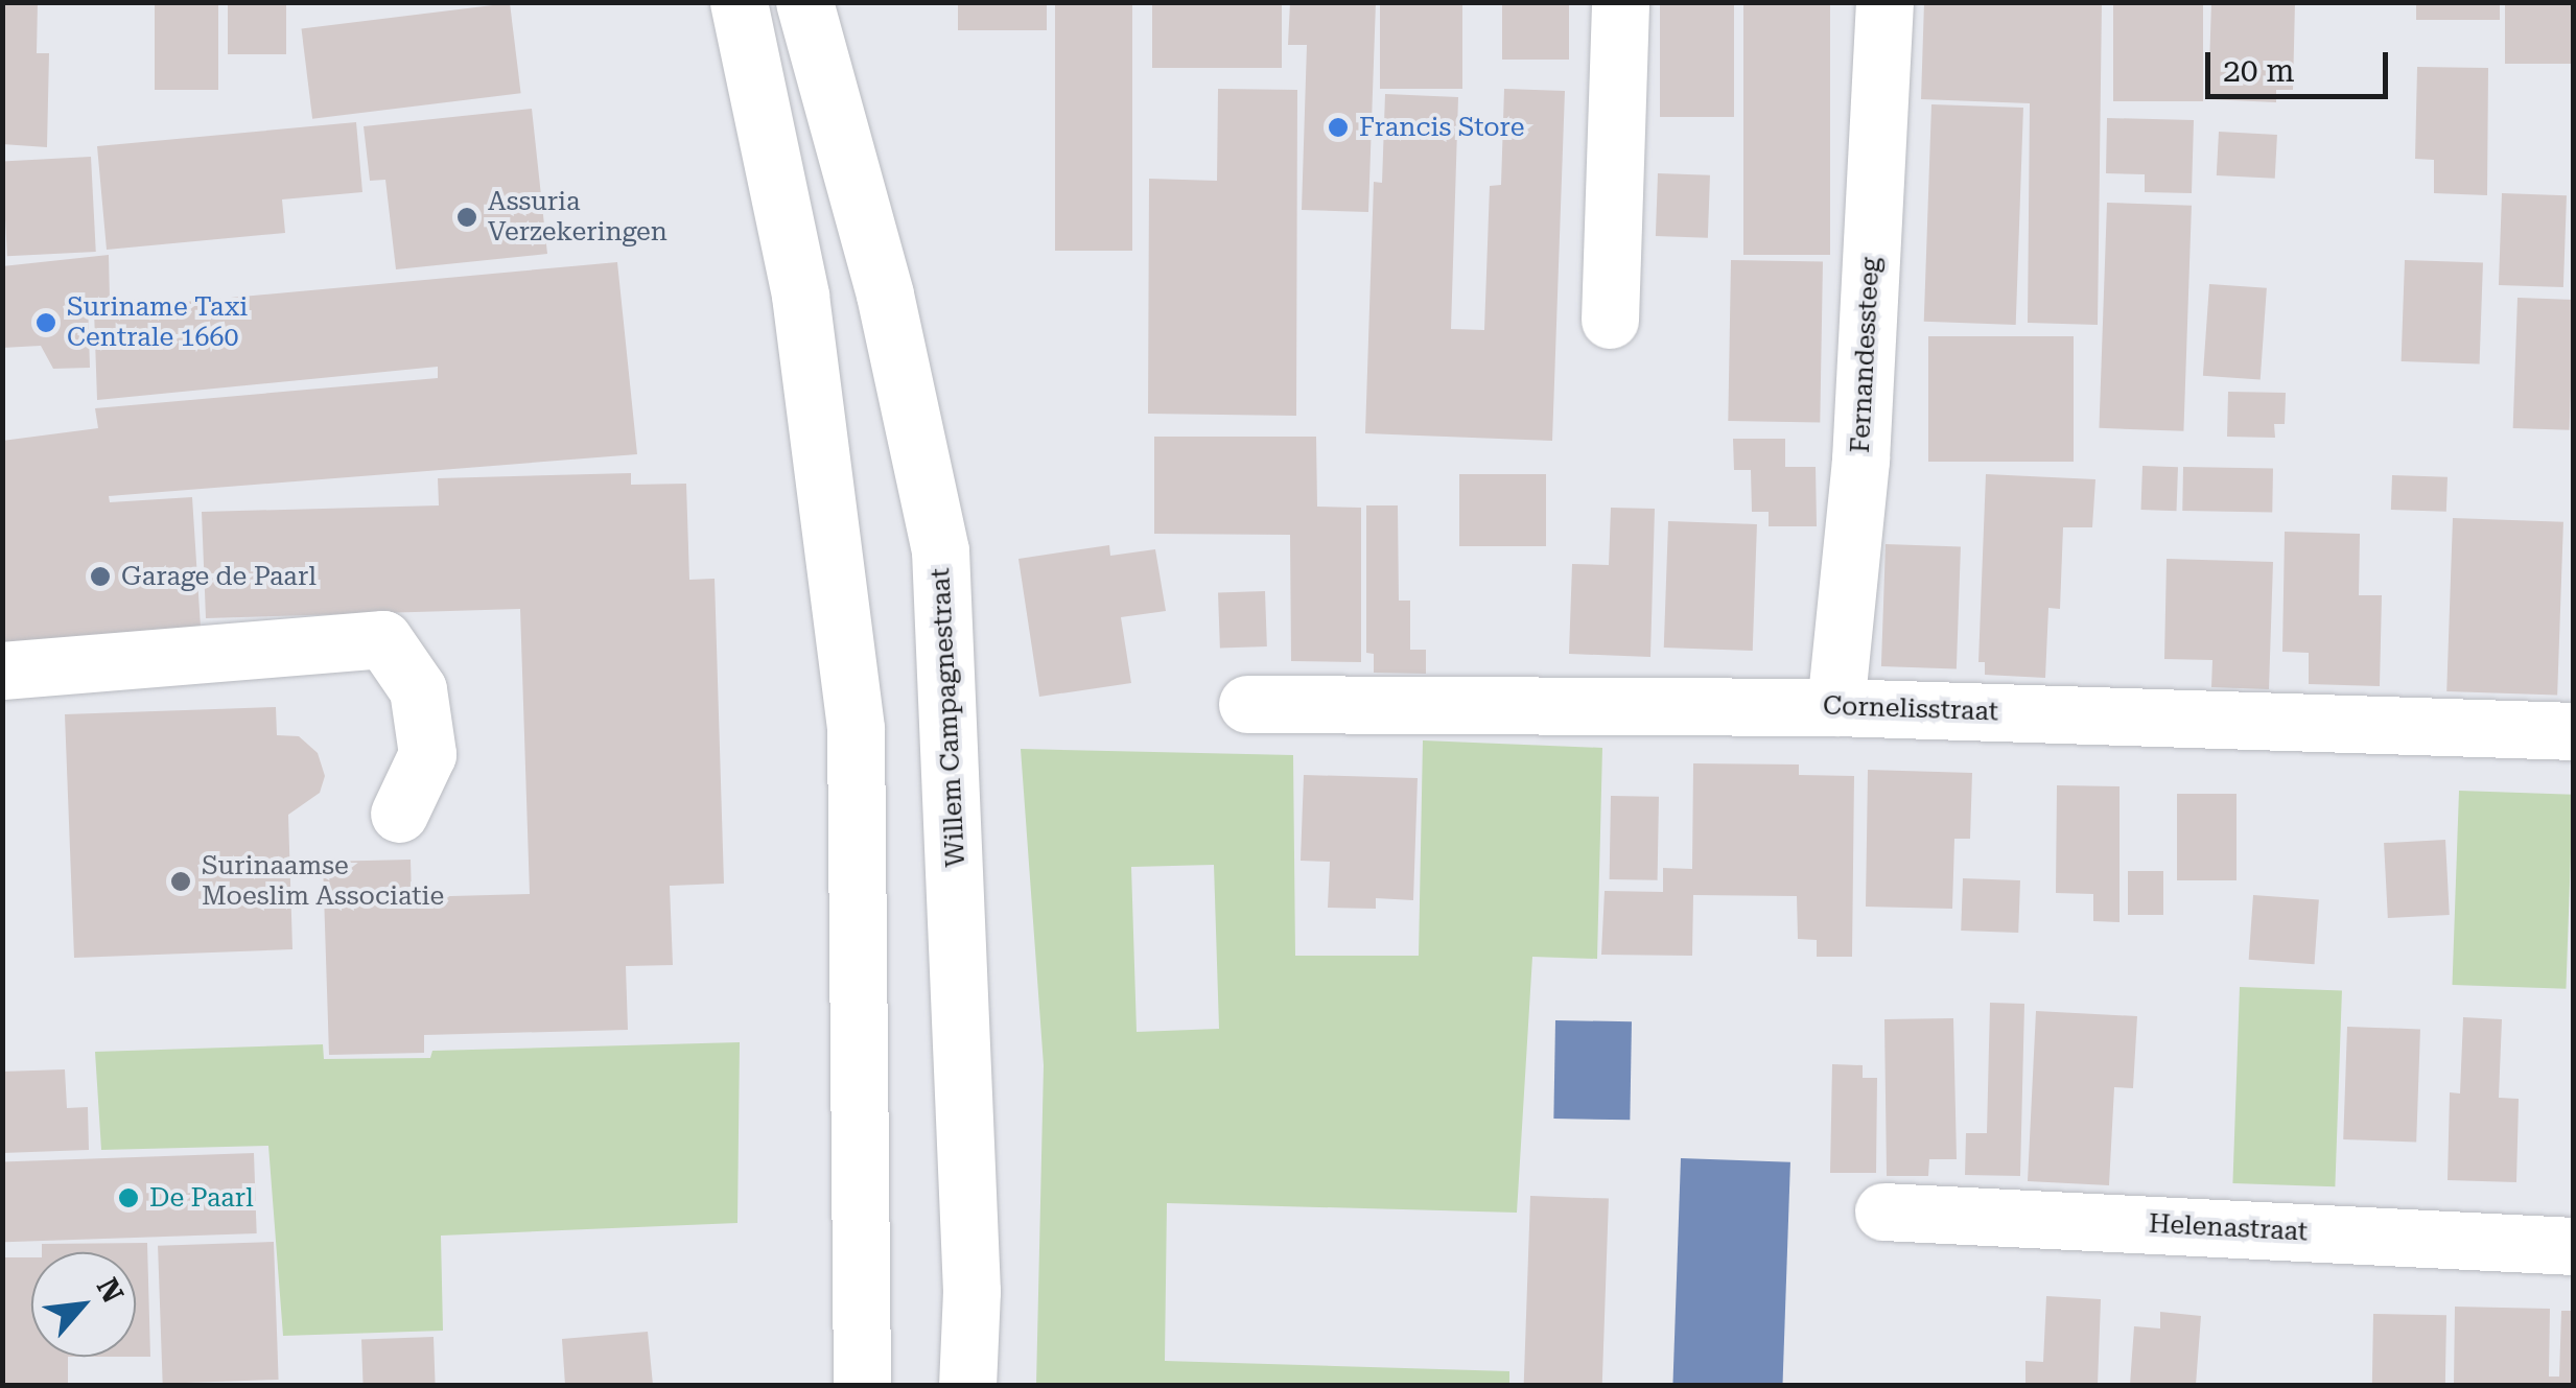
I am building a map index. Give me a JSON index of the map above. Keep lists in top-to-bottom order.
{
  "streets": {
    "main road": [
      "Fernandessteeg",
      "Cornelisstraat",
      "Willem Campagnestraat",
      "Helenastraat"
    ]
  },
  "crossings": [
    ["Fernandessteeg", "Cornelisstraat"]
  ],
  "places": [
    "Francis Store",
    "Assuria Verzekeringen",
    "Suriname Taxi Centrale 1660",
    "Garage de Paarl",
    "Surinaamse Moeslim Associatie",
    "De Paarl"
  ],
  "scale_bar": "20 m",
  "north": "top right"
}
